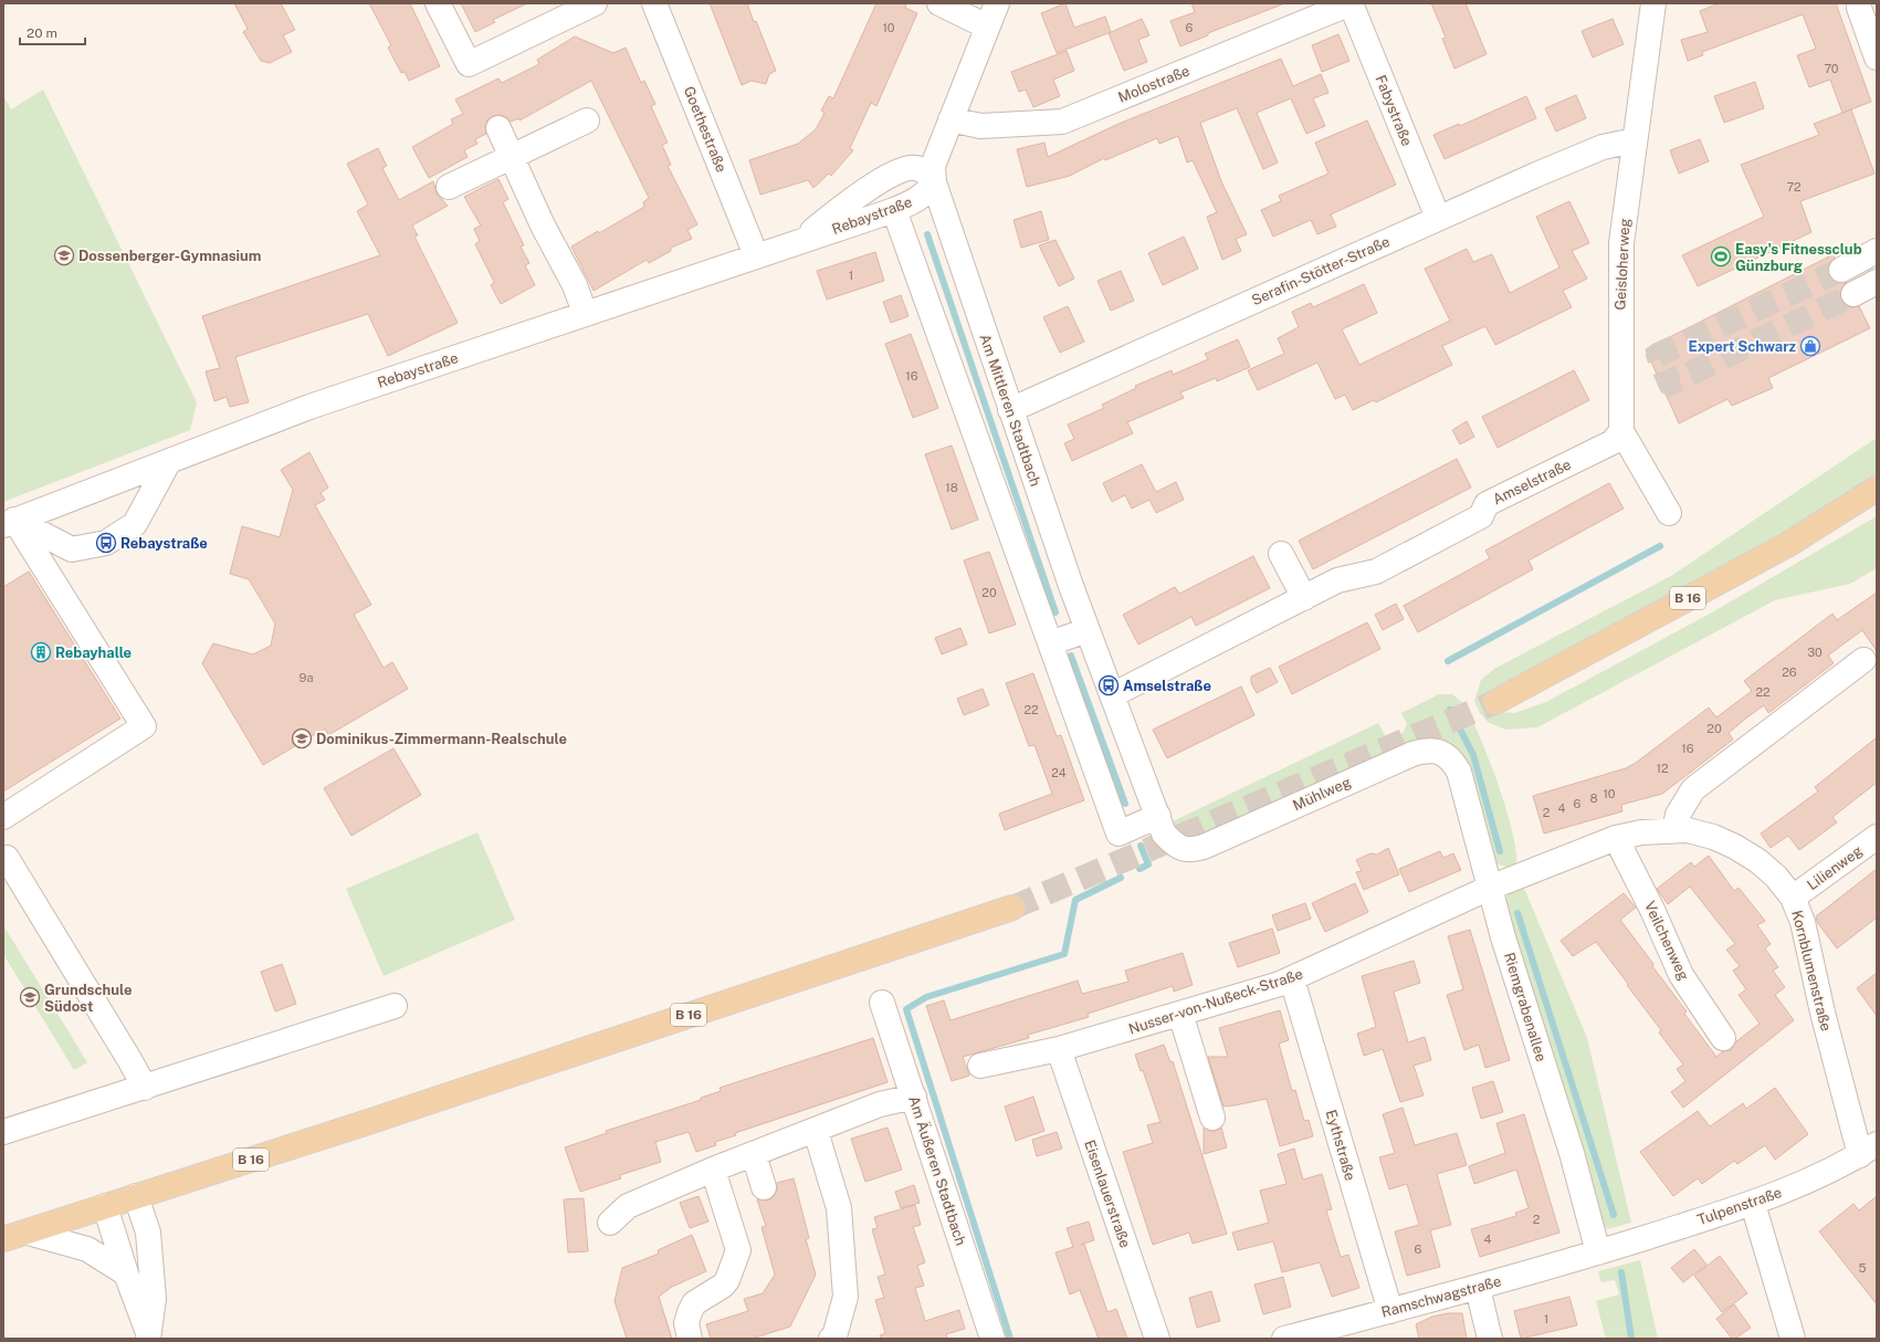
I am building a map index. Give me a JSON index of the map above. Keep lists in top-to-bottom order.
{
  "streets": {
    "main road": ["B 16"],
    "street": [
      "Molostraße",
      "Fabystraße",
      "Goethestraße",
      "Rebaystraße",
      "Geisloherweg",
      "Serafin-Stötter-Straße",
      "Am Mittleren Stadtbach",
      "Amselstraße",
      "Mühlweg",
      "Lilienweg",
      "Veilchenweg",
      "Kornblumenstraße",
      "Nusser-von-Nußeck-Straße",
      "Riemgrabenallee",
      "Eythstraße",
      "Am Äußeren Stadtbach",
      "Eisenlauerstraße",
      "Tulpenstraße",
      "Ramschwagstraße"
    ]
  },
  "crossings": [
    ["Molostraße", "Fabystraße"],
    ["Molostraße", "Am Mittleren Stadtbach"],
    ["Fabystraße", "Serafin-Stötter-Straße"],
    ["Goethestraße", "Rebaystraße"],
    ["Rebaystraße", "Am Mittleren Stadtbach"],
    ["Geisloherweg", "Serafin-Stötter-Straße"],
    ["Geisloherweg", "Amselstraße"],
    ["Serafin-Stötter-Straße", "Am Mittleren Stadtbach"],
    ["Am Mittleren Stadtbach", "Amselstraße"],
    ["Am Mittleren Stadtbach", "Mühlweg"],
    ["Mühlweg", "Riemgrabenallee"],
    ["Lilienweg", "Kornblumenstraße"],
    ["Veilchenweg", "Kornblumenstraße"],
    ["Kornblumenstraße", "Nusser-von-Nußeck-Straße"],
    ["Kornblumenstraße", "Riemgrabenallee"],
    ["Kornblumenstraße", "Tulpenstraße"],
    ["Nusser-von-Nußeck-Straße", "Riemgrabenallee"],
    ["Nusser-von-Nußeck-Straße", "Eythstraße"],
    ["Nusser-von-Nußeck-Straße", "Eisenlauerstraße"],
    ["Riemgrabenallee", "Tulpenstraße"],
    ["Riemgrabenallee", "Ramschwagstraße"],
    ["Eythstraße", "Ramschwagstraße"],
    ["Tulpenstraße", "Ramschwagstraße"]
  ],
  "places": {
    "school or university": ["Dossenberger-Gymnasium", "Dominikus-Zimmermann-Realschule", "Grundschule Südost"],
    "sports": ["Easy's Fitnessclub Günzburg"],
    "shop": ["Expert Schwarz"],
    "bus stop": ["Rebaystraße", "Amselstraße"],
    "building": ["Rebayhalle"]
  },
  "house_numbers": [
    "10",
    "6",
    "70",
    "72",
    "1",
    "16",
    "18",
    "20",
    "30",
    "26",
    "9a",
    "22",
    "22",
    "20",
    "16",
    "12",
    "24",
    "10",
    "8",
    "6",
    "4",
    "2",
    "2",
    "4",
    "6",
    "5",
    "1"
  ],
  "scale_bar": "20 m"
}
